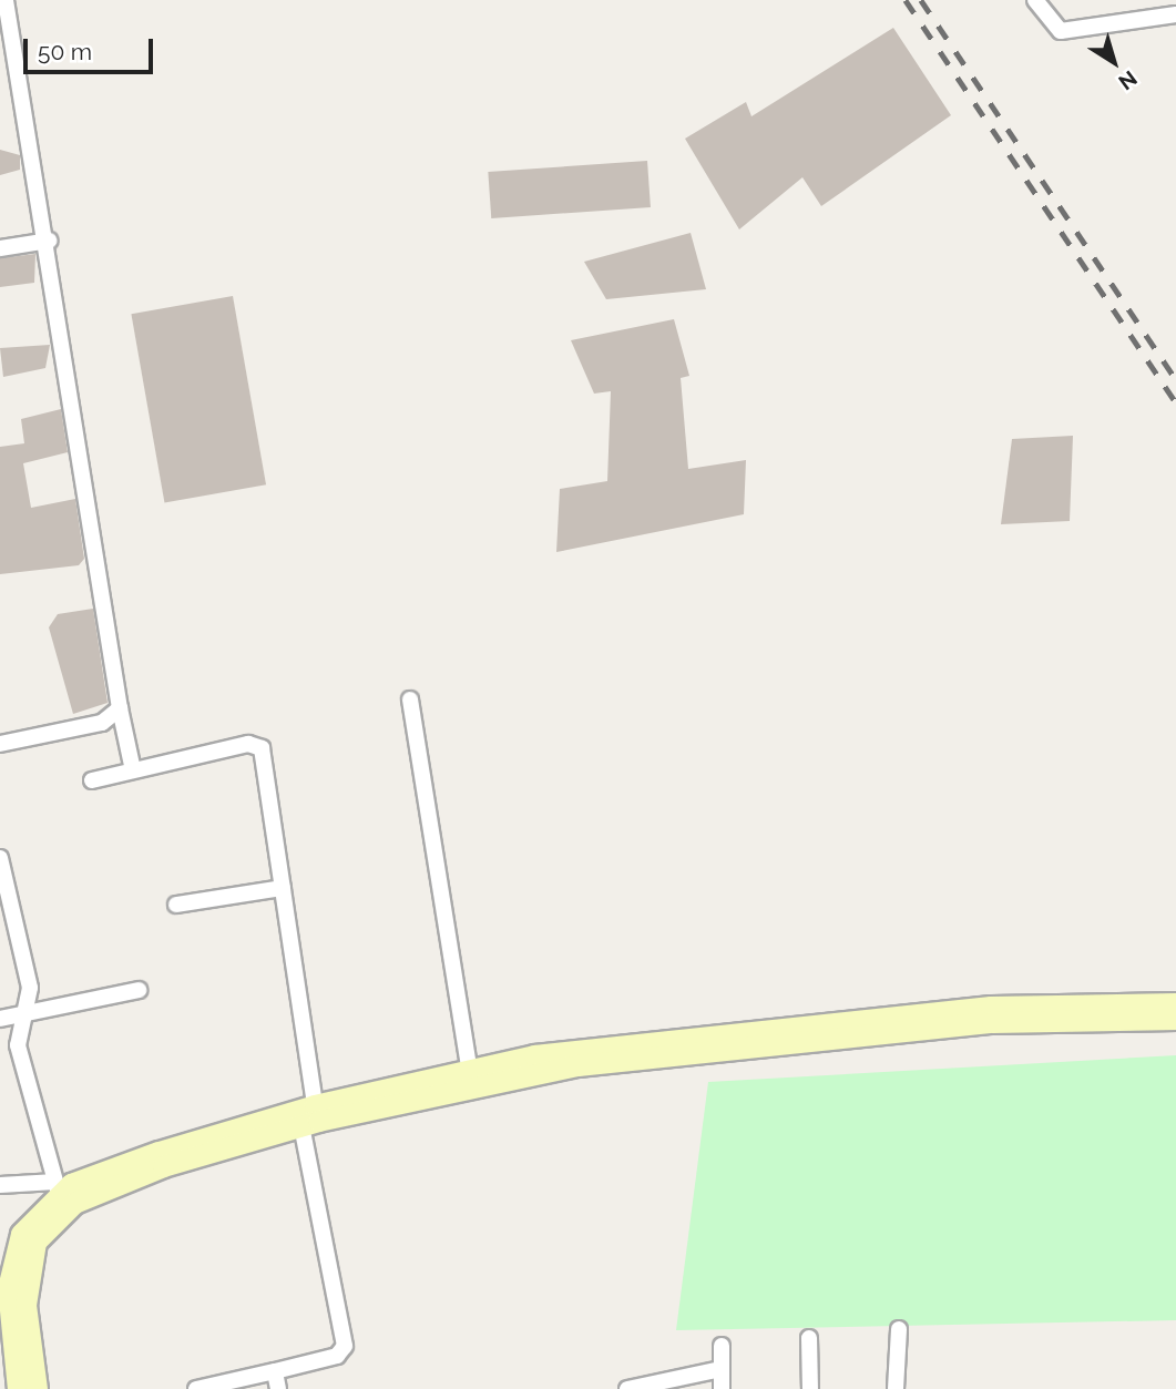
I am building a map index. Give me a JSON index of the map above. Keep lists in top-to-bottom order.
{
  "scale_bar": "50 m",
  "north": "bottom right"
}
